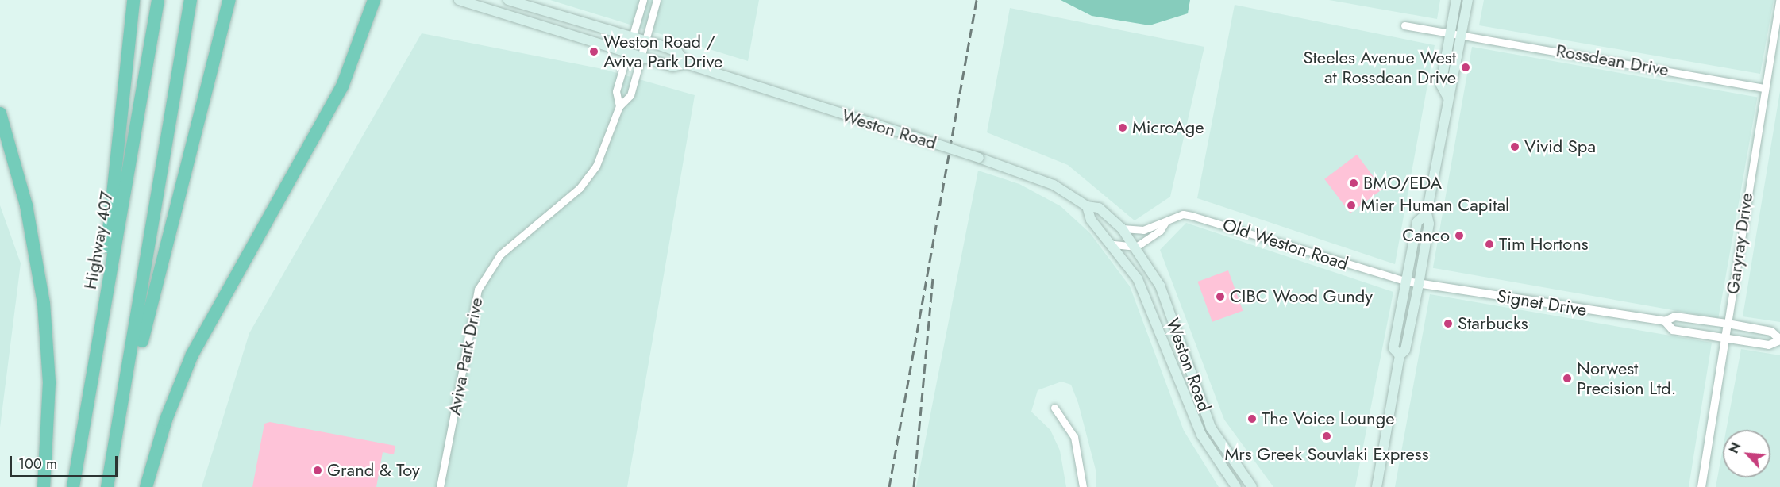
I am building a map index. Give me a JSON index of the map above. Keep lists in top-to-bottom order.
{
  "streets": {
    "highway": ["Highway 407"],
    "main road": ["Weston Road"],
    "street": [
      "Rossdean Drive",
      "Garyray Drive",
      "Old Weston Road",
      "Signet Drive",
      "Aviva Park Drive"
    ]
  },
  "crossings": [
    ["Rossdean Drive", "Garyray Drive"],
    ["Weston Road", "Old Weston Road"],
    ["Weston Road", "Aviva Park Drive"],
    ["Garyray Drive", "Signet Drive"],
    ["Old Weston Road", "Signet Drive"]
  ],
  "places": [
    "Weston Road / Aviva Park Drive",
    "Steeles Avenue West at Rossdean Drive",
    "MicroAge",
    "Vivid Spa",
    "BMO/EDA",
    "Mier Human Capital",
    "Canco",
    "Tim Hortons",
    "CIBC Wood Gundy",
    "Starbucks",
    "Norwest Precision Ltd.",
    "The Voice Lounge",
    "Mrs Greek Souvlaki Express",
    "Grand & Toy"
  ],
  "scale_bar": "100 m",
  "north": "top left"
}
